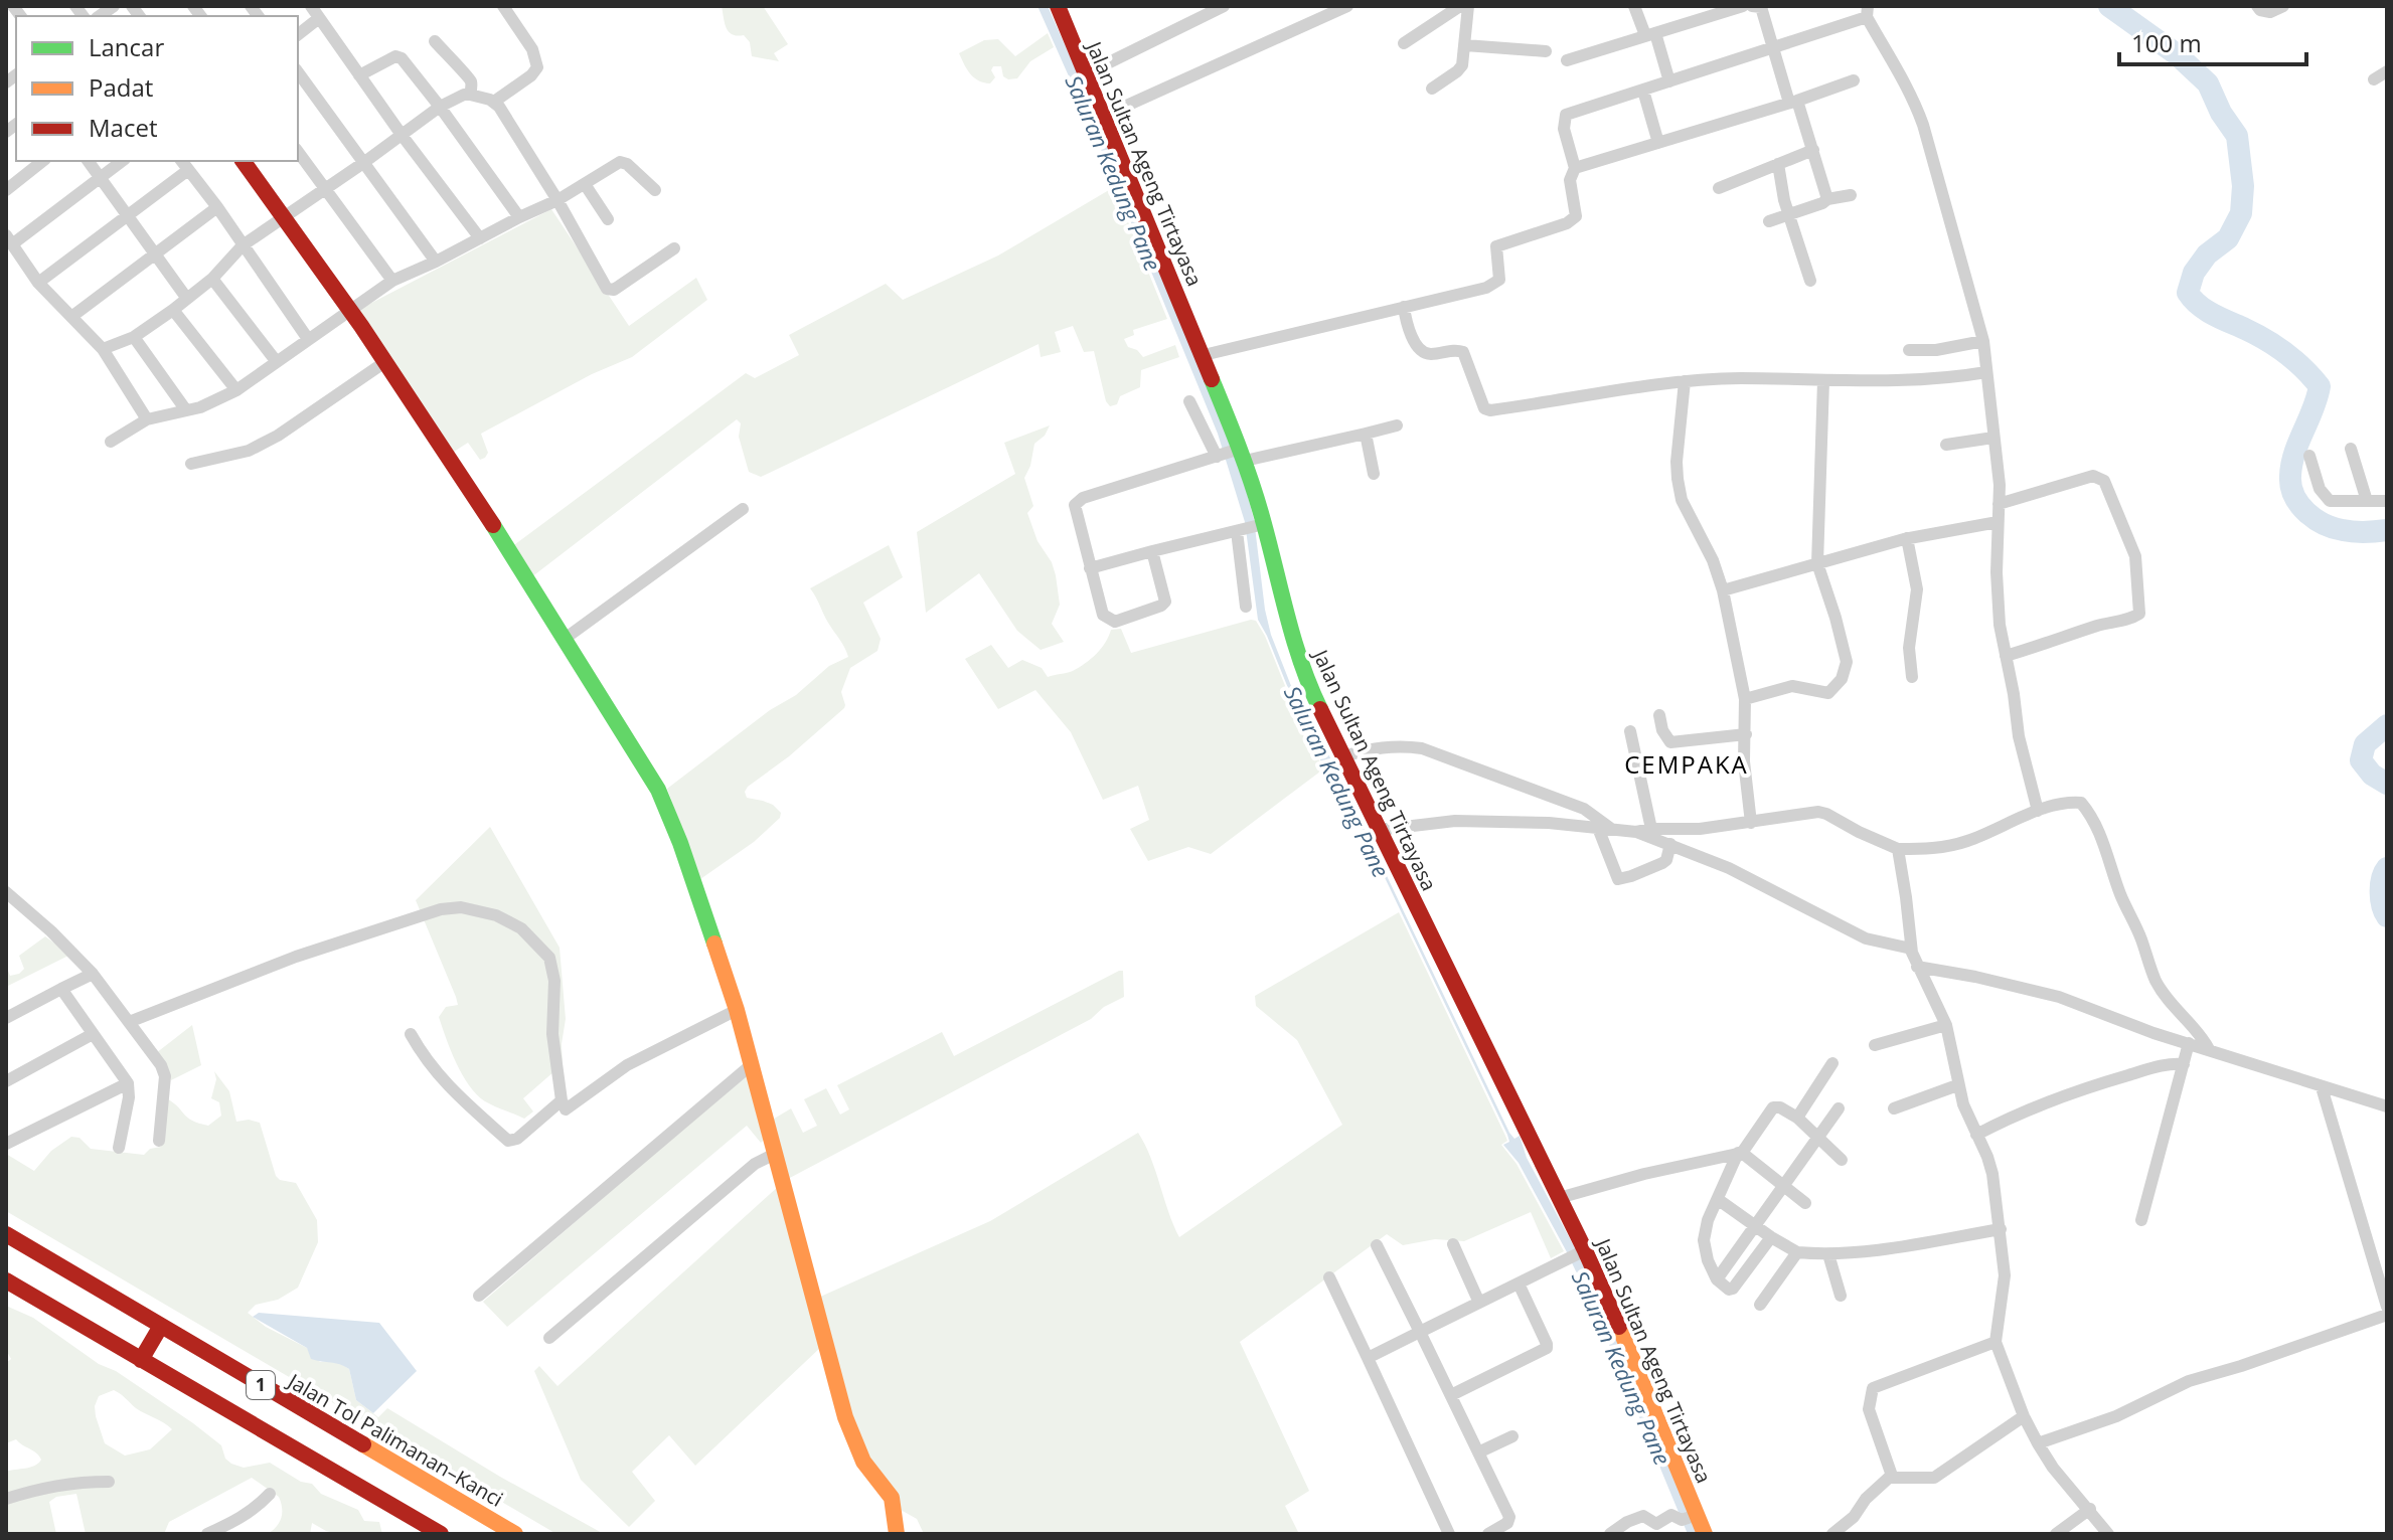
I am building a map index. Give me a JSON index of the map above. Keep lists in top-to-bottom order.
{
  "streets": {
    "main road": ["Jalan Sultan Ageng Tirtayasa", "1", "Jalan Tol Palimanan–Kanci"]
  },
  "districts": ["CEMPAKA"],
  "water": ["Saluran Kedung Pane"],
  "legend": ["Lancar", "Padat", "Macet"],
  "scale_bar": "100 m"
}
